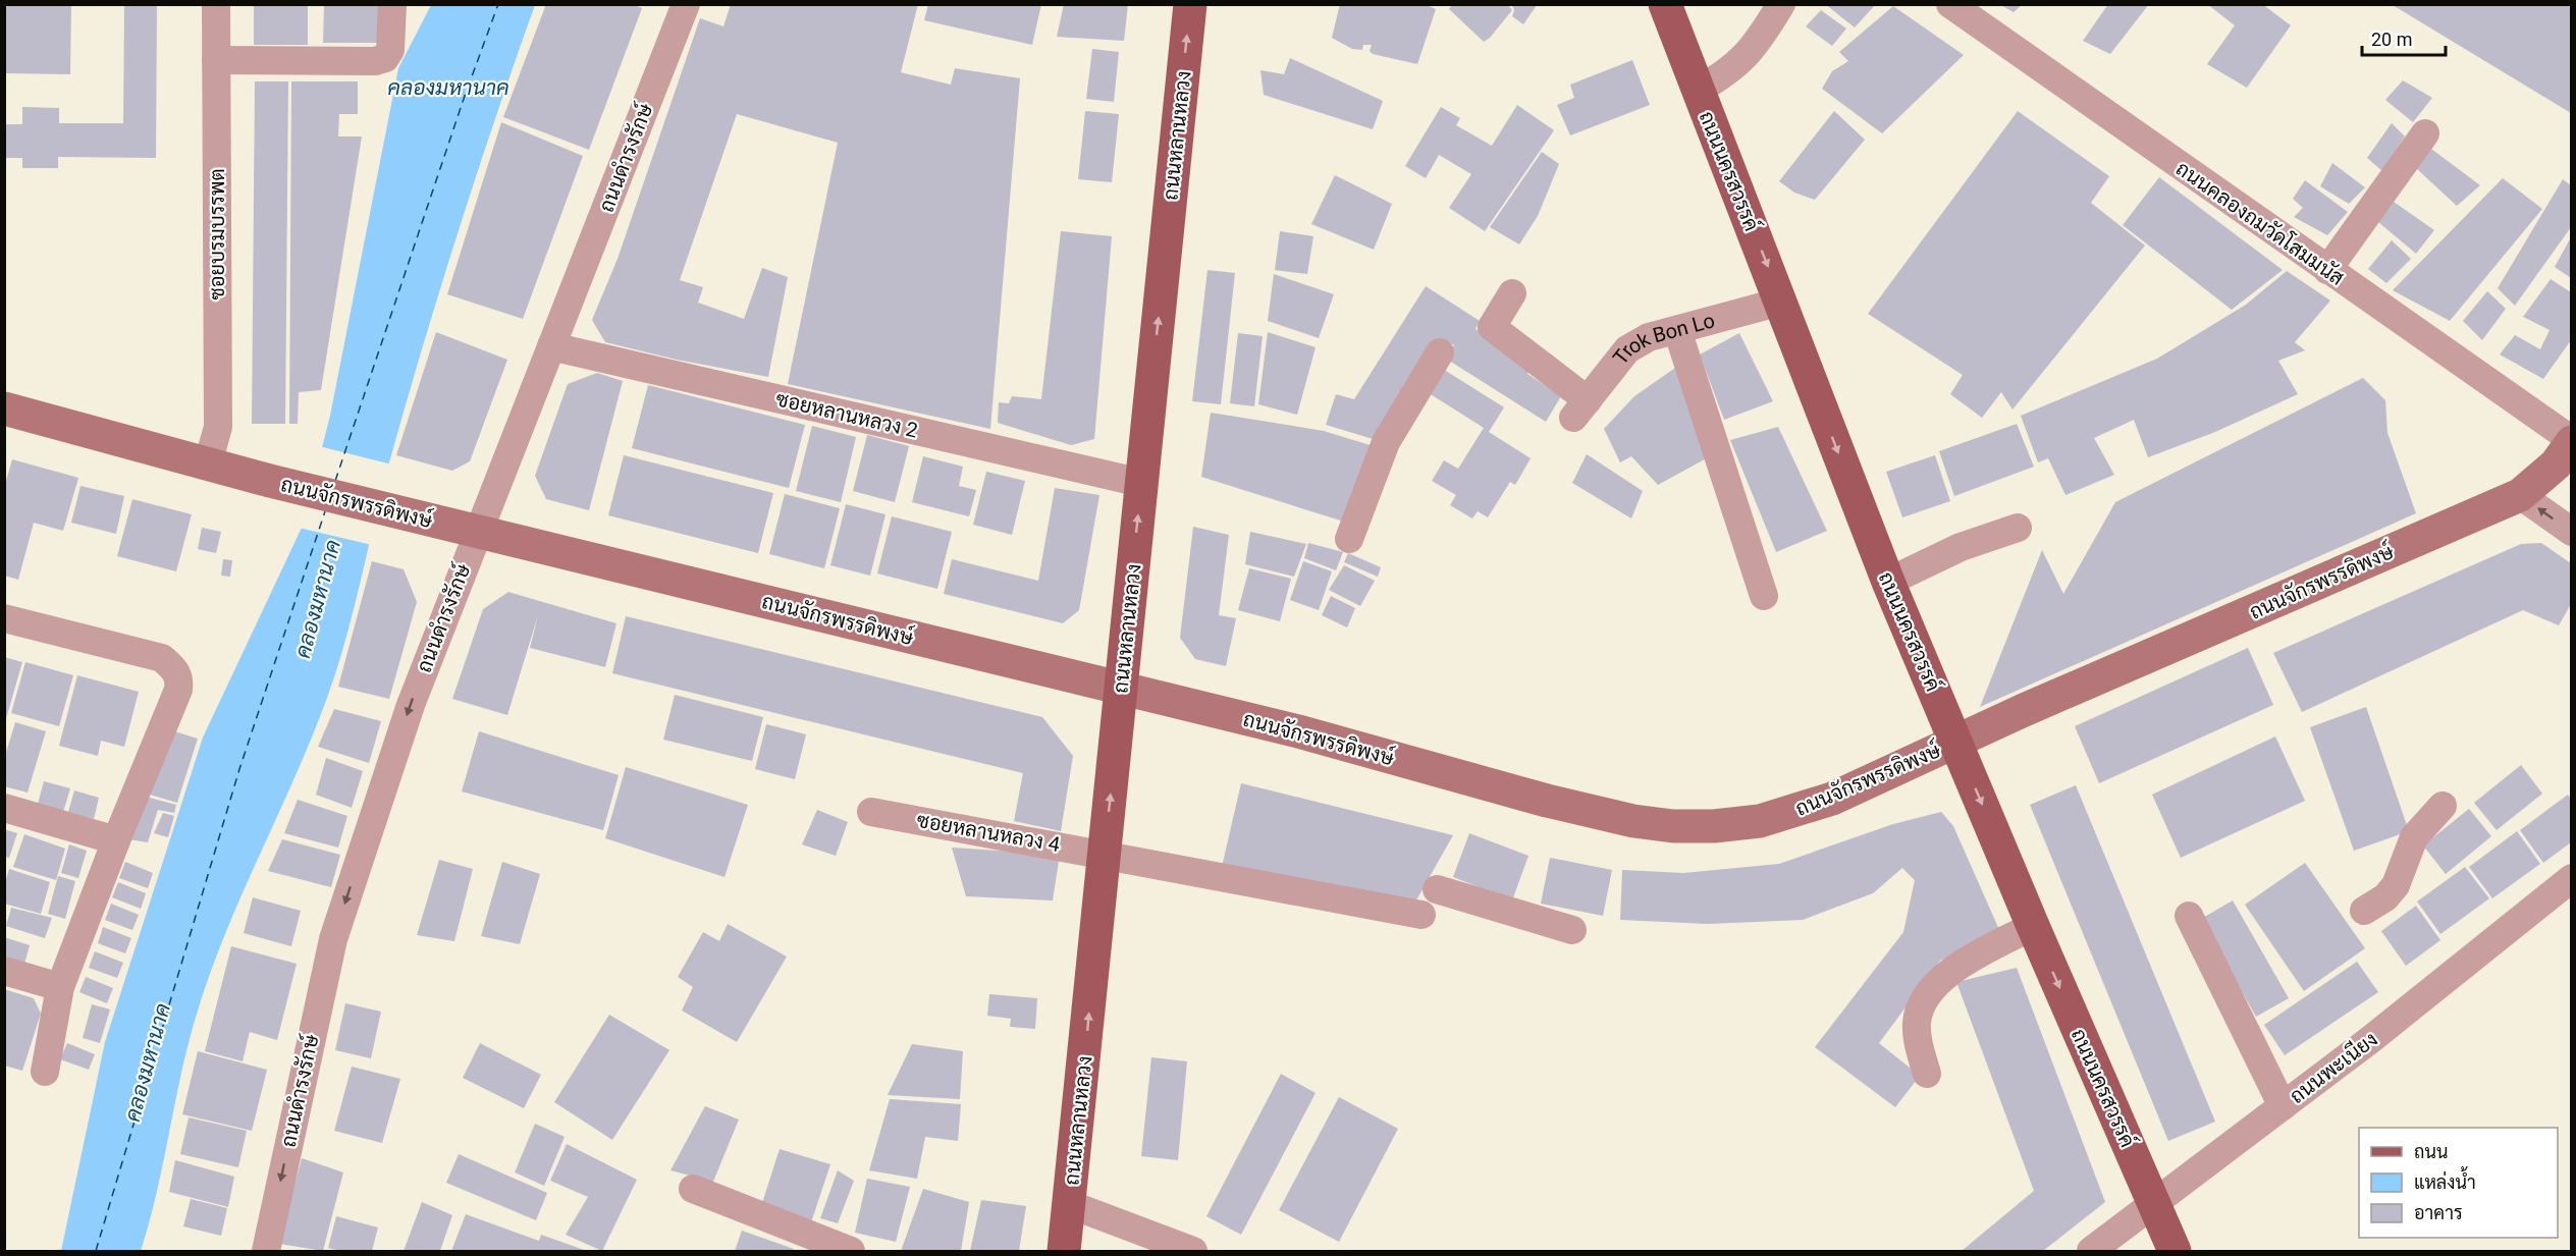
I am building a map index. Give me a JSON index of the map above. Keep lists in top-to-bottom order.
{
  "streets": {
    "main road": ["ถนนหลานหลวง", "ถนนนครสวรรค์", "ถนนจักรพรรดิพงษ์"],
    "street": [
      "ถนนดำรงรักษ์",
      "ถนนคลองถมวัดโสมมนัส",
      "ซอยบรมบรรพต",
      "Trok Bon Lo",
      "ซอยหลานหลวง 2",
      "ซอยหลานหลวง 4",
      "ถนนพะเนียง"
    ]
  },
  "crossings": [
    ["ถนนหลานหลวง", "ซอยหลานหลวง 2"],
    ["ถนนหลานหลวง", "ถนนจักรพรรดิพงษ์"],
    ["ถนนหลานหลวง", "ซอยหลานหลวง 4"],
    ["ถนนดำรงรักษ์", "ซอยหลานหลวง 2"],
    ["ถนนดำรงรักษ์", "ถนนจักรพรรดิพงษ์"],
    ["ถนนนครสวรรค์", "Trok Bon Lo"],
    ["ถนนนครสวรรค์", "ถนนจักรพรรดิพงษ์"],
    ["ถนนนครสวรรค์", "ถนนพะเนียง"],
    ["ถนนคลองถมวัดโสมมนัส", "ถนนจักรพรรดิพงษ์"],
    ["ซอยบรมบรรพต", "ถนนจักรพรรดิพงษ์"]
  ],
  "one_way": ["ถนนหลานหลวง", "ถนนนครสวรรค์"],
  "water": ["คลองมหานาค"],
  "legend": ["ถนน", "แหล่งน้ำ", "อาคาร"],
  "scale_bar": "20 m"
}
